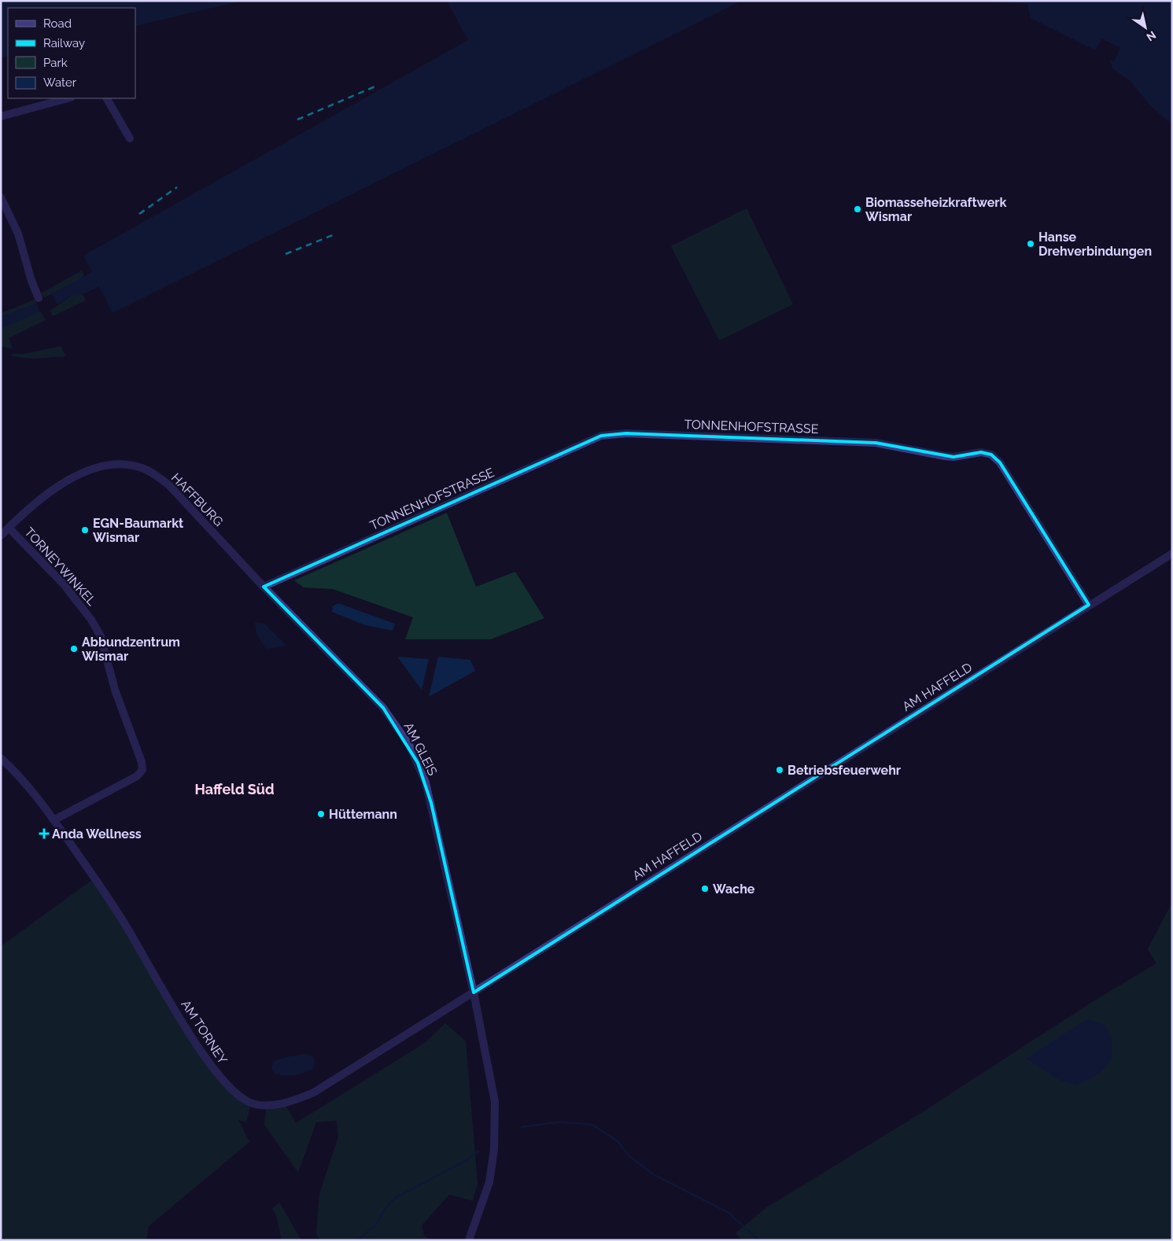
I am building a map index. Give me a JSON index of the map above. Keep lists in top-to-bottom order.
{
  "streets": {
    "street": [
      "TONNENHOFSTRASSE",
      "HAFFBURG",
      "TORNEYWINKEL",
      "AM HAFFELD",
      "AM GLEIS",
      "AM TORNEY"
    ]
  },
  "crossings": [
    ["TONNENHOFSTRASSE", "HAFFBURG"],
    ["TONNENHOFSTRASSE", "AM HAFFELD"],
    ["TONNENHOFSTRASSE", "AM GLEIS"],
    ["HAFFBURG", "TORNEYWINKEL"],
    ["HAFFBURG", "AM GLEIS"],
    ["TORNEYWINKEL", "AM TORNEY"],
    ["AM HAFFELD", "AM GLEIS"],
    ["AM HAFFELD", "AM TORNEY"],
    ["AM GLEIS", "AM TORNEY"]
  ],
  "districts": ["Haffeld Süd"],
  "places": {
    "other": [
      "Biomasseheizkraftwerk Wismar",
      "Hanse Drehverbindungen",
      "EGN-Baumarkt Wismar",
      "Abbundzentrum Wismar",
      "Betriebsfeuerwehr",
      "Hüttemann",
      "Wache"
    ],
    "health": ["Anda Wellness"]
  },
  "legend": [
    "Road",
    "Railway",
    "Park",
    "Water"
  ],
  "north": "bottom right"
}
